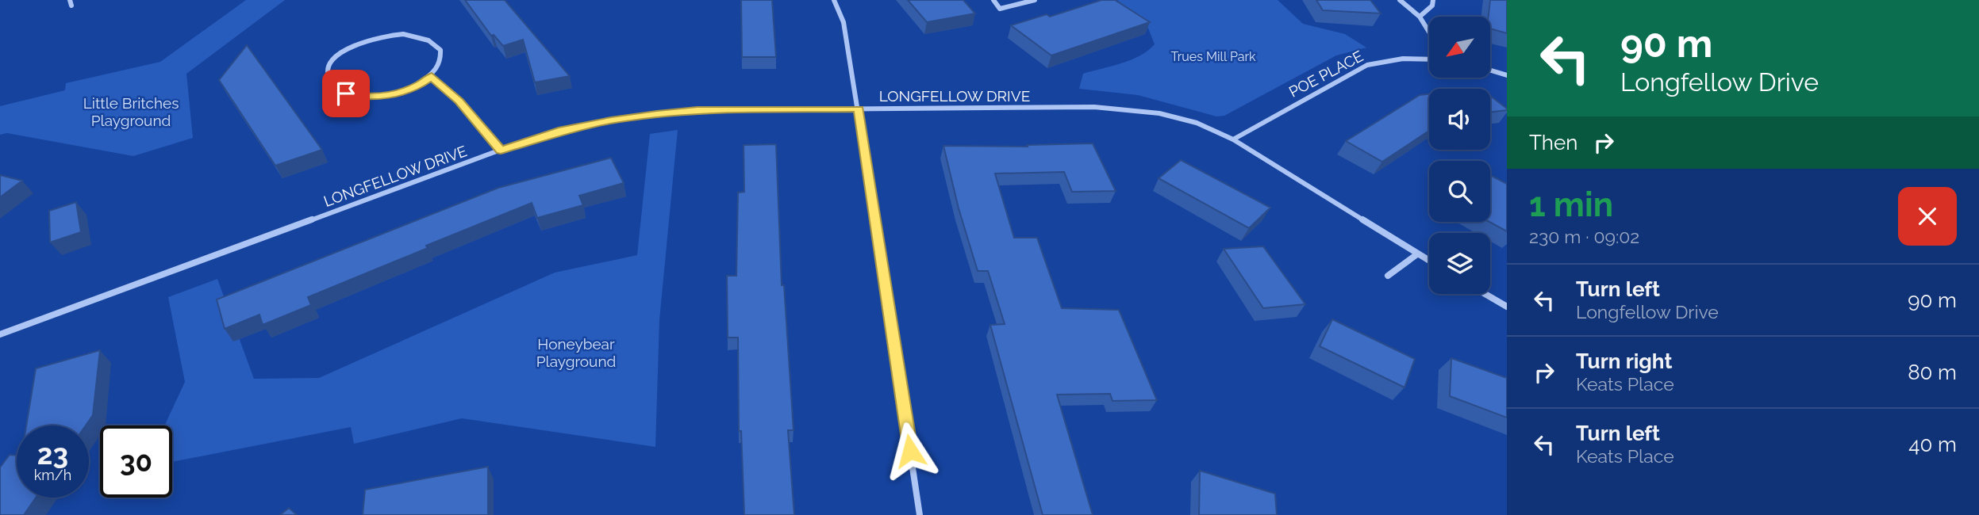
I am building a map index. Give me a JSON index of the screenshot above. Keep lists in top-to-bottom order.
{
  "streets": {
    "street": ["POE PLACE", "LONGFELLOW DRIVE"]
  },
  "crossings": [
    ["POE PLACE", "LONGFELLOW DRIVE"]
  ],
  "parks": ["Trues Mill Park", "Little Britches Playground", "Honeybear Playground"],
  "north": "bottom left",
  "page": {
    "turn": ["90 m", "Longfellow Drive"],
    "then": "Then",
    "heading": ["1 min", "230 m · 09:02"],
    "list": [
      {
        "name": "Turn left",
        "note": "Longfellow Drive",
        "value": "90 m"
      },
      {
        "name": "Turn right",
        "note": "Keats Place",
        "value": "80 m"
      },
      {
        "name": "Turn left",
        "note": "Keats Place",
        "value": "40 m"
      }
    ],
    "speed": "23 km/h",
    "limit": "30"
  }
}
